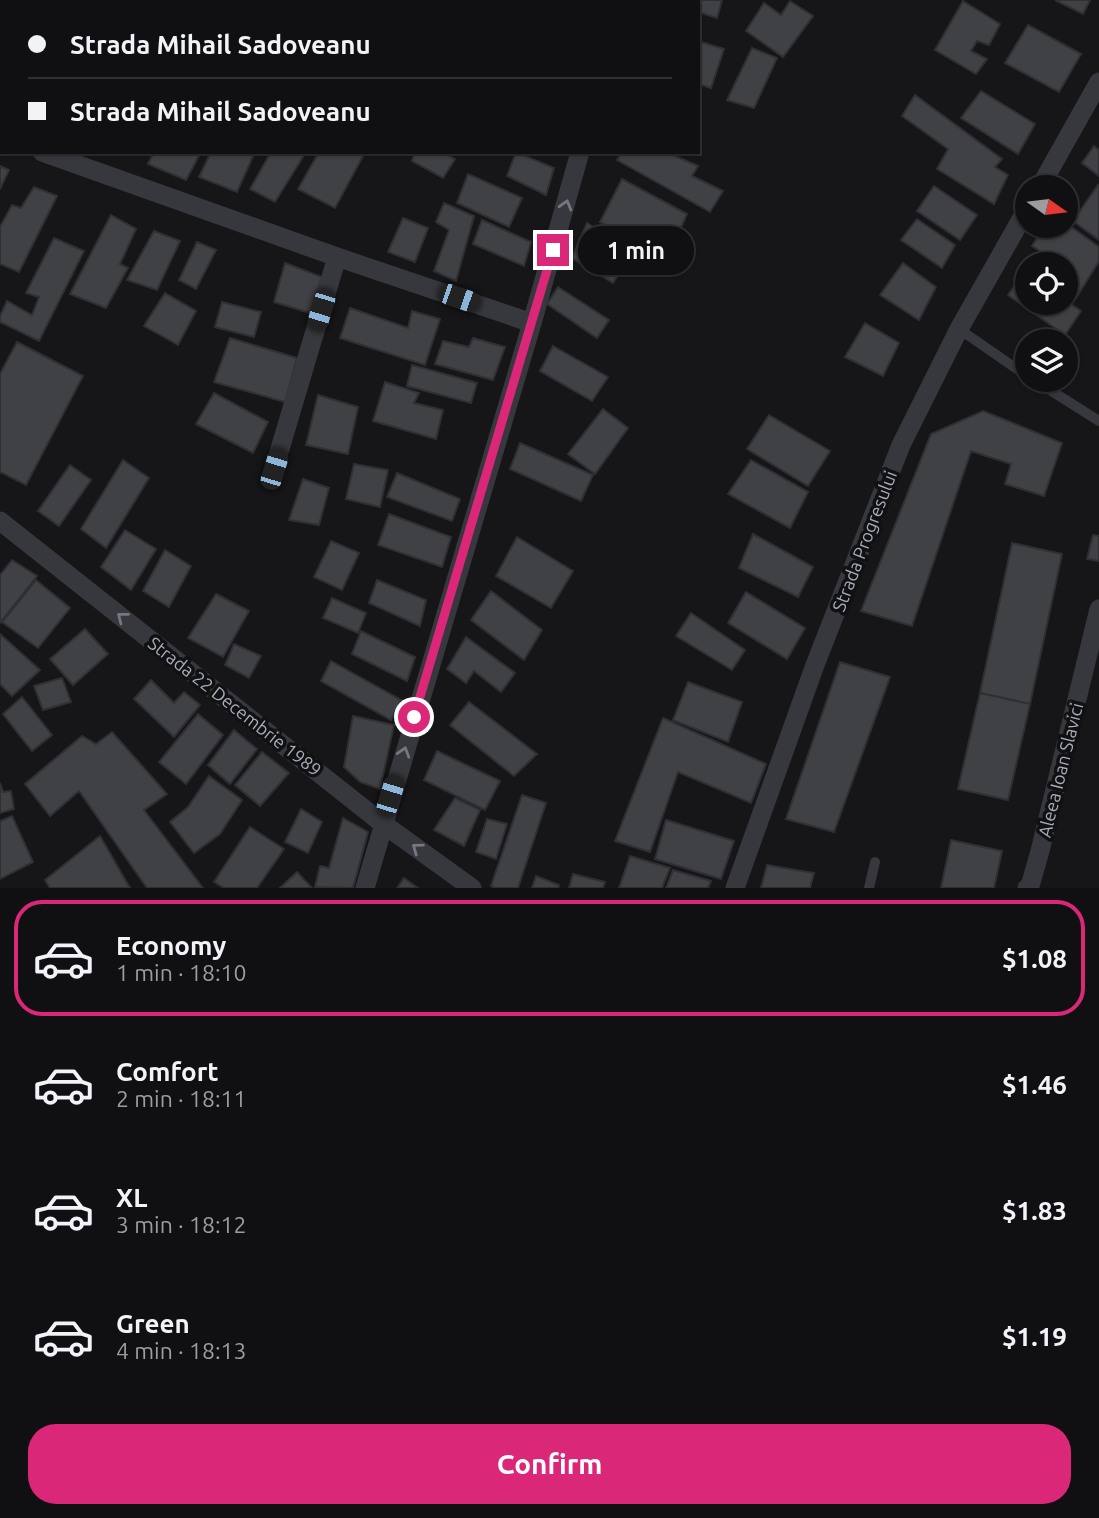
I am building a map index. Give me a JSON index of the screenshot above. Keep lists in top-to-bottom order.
{
  "streets": {
    "street": ["Strada Progresului", "Strada 22 Decembrie 1989", "Aleea Ioan Slavici"]
  },
  "one_way": ["Strada 22 Decembrie 1989"],
  "north": "right",
  "page": {
    "banner": ["Strada Mihail Sadoveanu", "Strada Mihail Sadoveanu"],
    "bubble": "1 min",
    "list": [
      {
        "name": "Economy",
        "note": "1 min · 18:10",
        "value": "$1.08"
      },
      {
        "name": "Comfort",
        "note": "2 min · 18:11",
        "value": "$1.46"
      },
      {
        "name": "XL",
        "note": "3 min · 18:12",
        "value": "$1.83"
      },
      {
        "name": "Green",
        "note": "4 min · 18:13",
        "value": "$1.19"
      }
    ],
    "buttons": "Confirm"
  }
}
